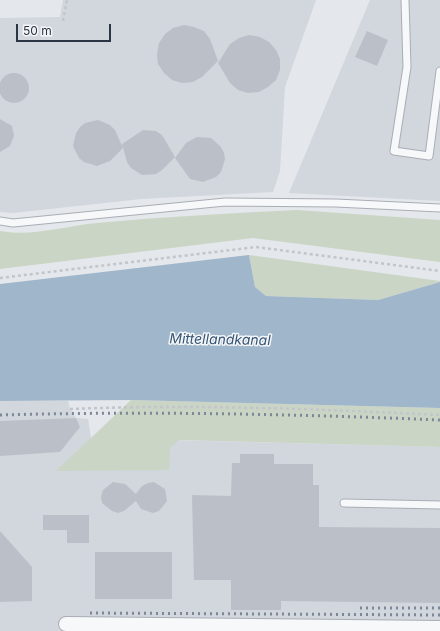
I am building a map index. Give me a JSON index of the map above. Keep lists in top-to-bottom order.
{
  "water": ["Mittellandkanal"],
  "scale_bar": "50 m"
}
